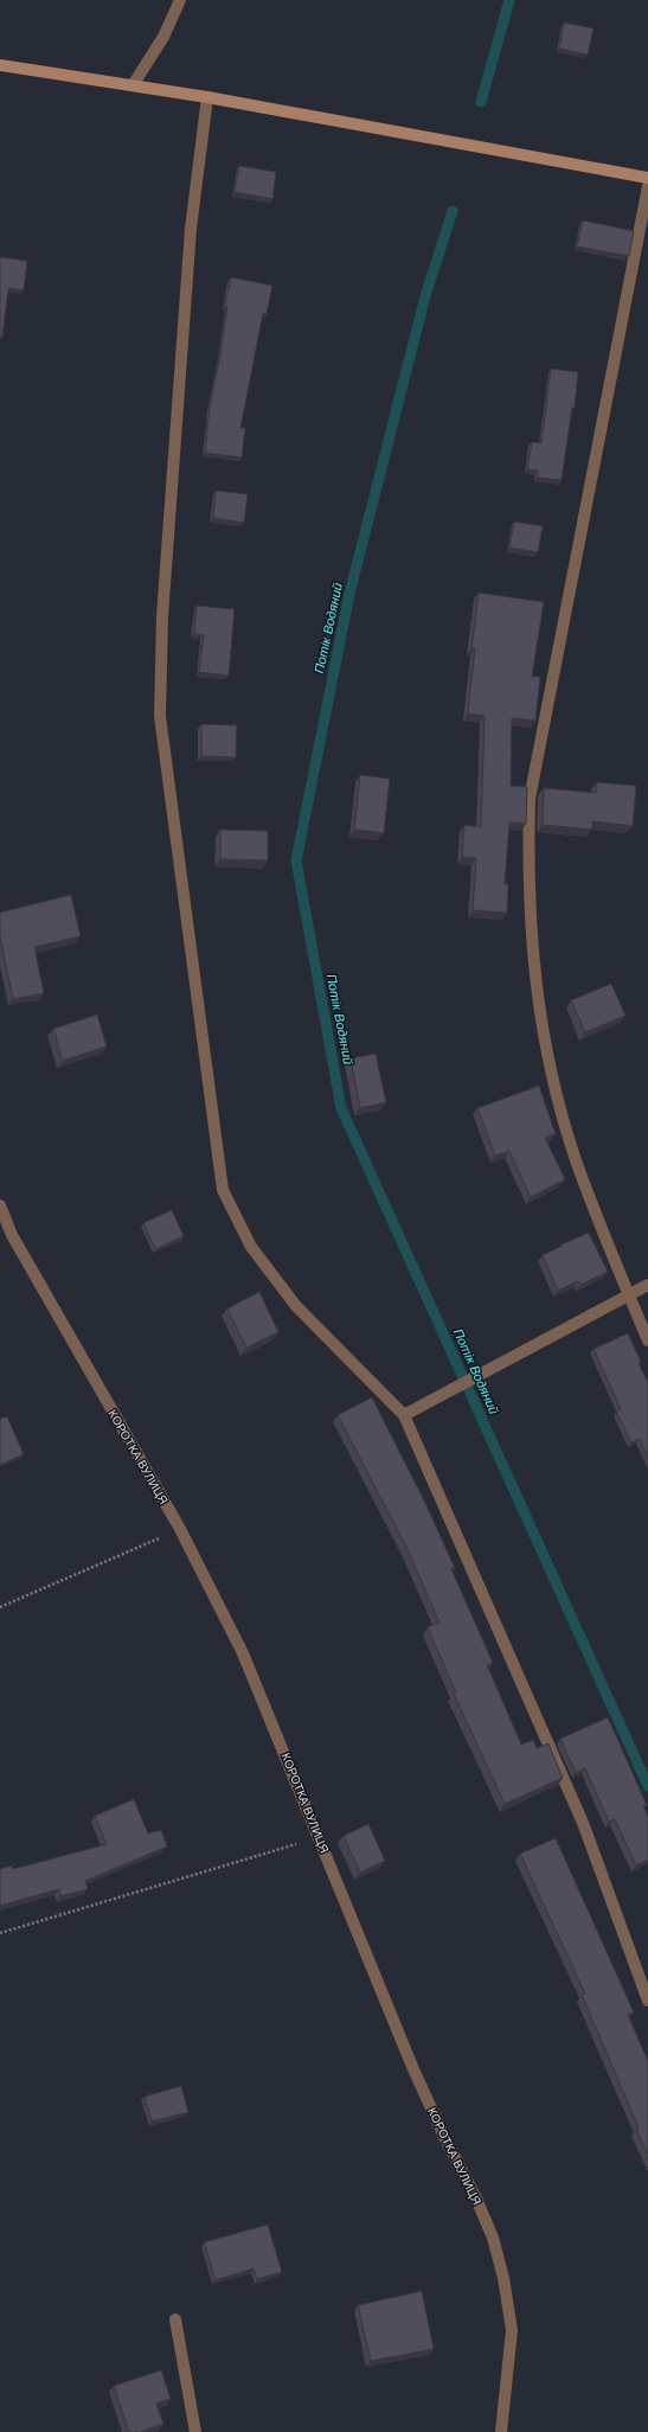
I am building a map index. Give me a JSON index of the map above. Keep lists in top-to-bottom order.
{
  "streets": {
    "street": ["КОРОТКА ВУЛИЦЯ"]
  },
  "water": ["Потік Водяний"]
}
